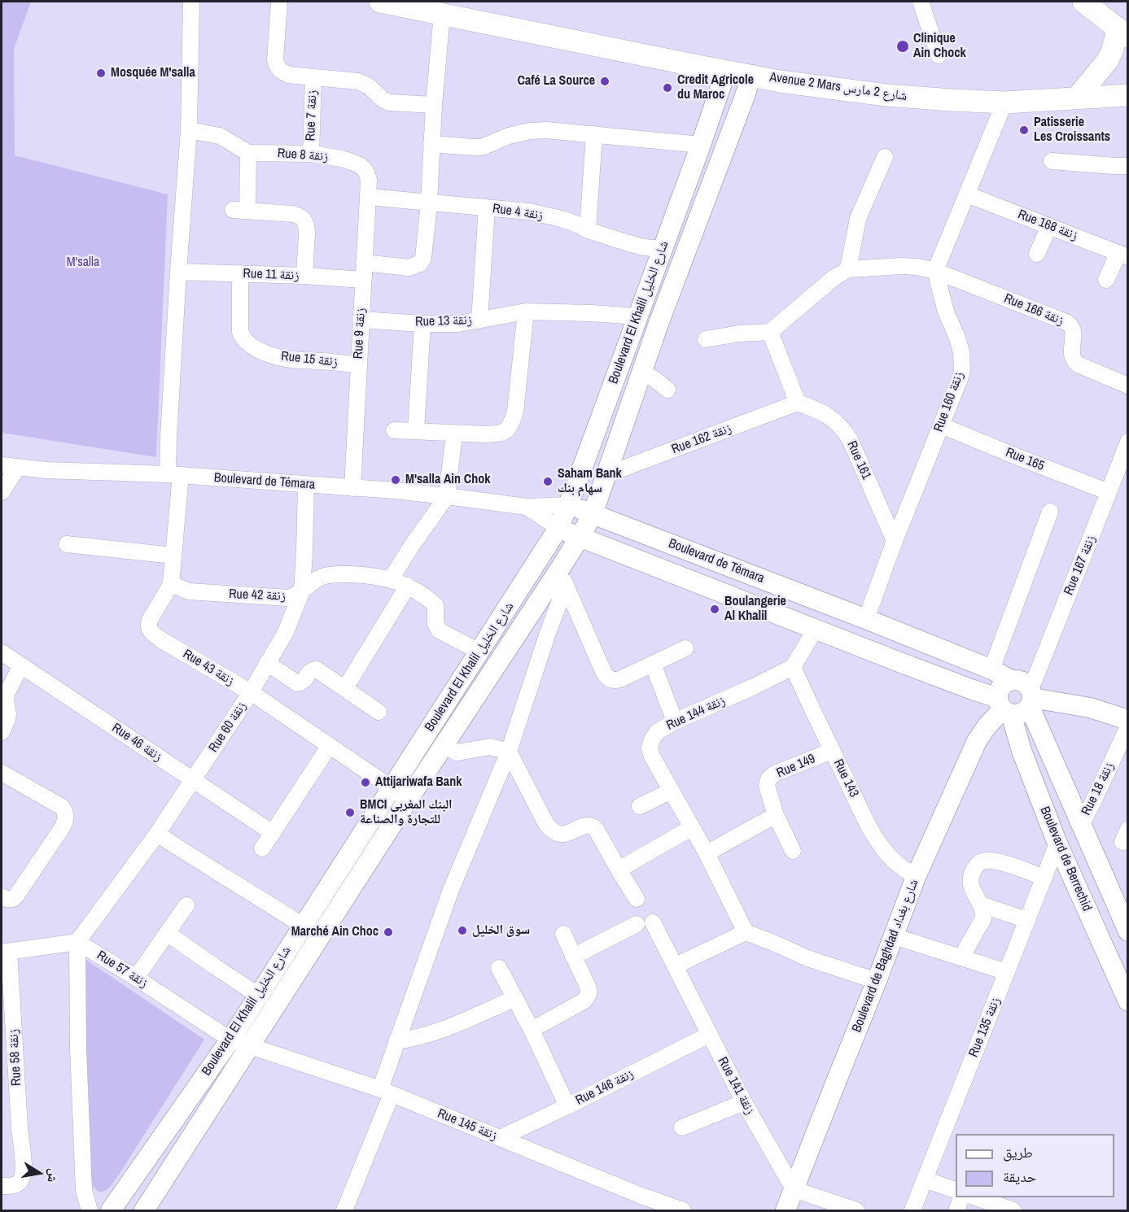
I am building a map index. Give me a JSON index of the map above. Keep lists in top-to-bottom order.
{
  "streets": {
    "main road": ["Avenue 2 Mars شارع 2 مارس"],
    "street": [
      "Rue 7 زنقة",
      "Rue 8 زنقة",
      "Rue 4 زنقة",
      "Rue 168 زنقة",
      "Rue 11 زنقة",
      "Rue 166 زنقة",
      "Boulevard El Khalil شارع الخليل",
      "Rue 13 زنقة",
      "Rue 9 زنقة",
      "Rue 15 زنقة",
      "Rue 160 زنقة",
      "Rue 162 زنقة",
      "Rue 165",
      "Rue 161",
      "Boulevard de Témara",
      "Rue 167 زنقة",
      "Rue 42 زنقة",
      "Rue 43 زنقة",
      "Rue 144 زنقة",
      "Rue 60 زنقة",
      "Rue 46 زنقة",
      "Rue 149",
      "Rue 143",
      "Rue 18 زنقة",
      "Boulevard de Berrechid",
      "Boulevard de Baghdad شارع بغداد",
      "Rue 57 زنقة",
      "Rue 135 زنقة",
      "Rue 58 زنقة",
      "Rue 141 زنقة",
      "Rue 146 زنقة",
      "Rue 145 زنقة"
    ]
  },
  "crossings": [
    ["Avenue 2 Mars شارع 2 مارس", "Boulevard El Khalil شارع الخليل"],
    ["Rue 7 زنقة", "Rue 8 زنقة"],
    ["Rue 8 زنقة", "Rue 9 زنقة"],
    ["Rue 4 زنقة", "Boulevard El Khalil شارع الخليل"],
    ["Rue 4 زنقة", "Rue 9 زنقة"],
    ["Rue 11 زنقة", "Rue 9 زنقة"],
    ["Rue 11 زنقة", "Rue 15 زنقة"],
    ["Rue 166 زنقة", "Rue 160 زنقة"],
    ["Boulevard El Khalil شارع الخليل", "Rue 13 زنقة"],
    ["Boulevard El Khalil شارع الخليل", "Rue 162 زنقة"],
    ["Boulevard El Khalil شارع الخليل", "Boulevard de Témara"],
    ["Boulevard El Khalil شارع الخليل", "Rue 42 زنقة"],
    ["Boulevard El Khalil شارع الخليل", "Rue 43 زنقة"],
    ["Boulevard El Khalil شارع الخليل", "Rue 57 زنقة"],
    ["Boulevard El Khalil شارع الخليل", "Rue 145 زنقة"],
    ["Rue 13 زنقة", "Rue 9 زنقة"],
    ["Rue 9 زنقة", "Rue 15 زنقة"],
    ["Rue 9 زنقة", "Boulevard de Témara"],
    ["Rue 160 زنقة", "Rue 165"],
    ["Rue 160 زنقة", "Rue 161"],
    ["Rue 160 زنقة", "Boulevard de Témara"],
    ["Rue 162 زنقة", "Rue 161"],
    ["Rue 165", "Rue 167 زنقة"],
    ["Boulevard de Témara", "Rue 167 زنقة"],
    ["Boulevard de Témara", "Rue 60 زنقة"],
    ["Boulevard de Témara", "Boulevard de Berrechid"],
    ["Boulevard de Témara", "Boulevard de Baghdad شارع بغداد"],
    ["Rue 167 زنقة", "Boulevard de Berrechid"],
    ["Rue 167 زنقة", "Boulevard de Baghdad شارع بغداد"],
    ["Rue 42 زنقة", "Rue 43 زنقة"],
    ["Rue 42 زنقة", "Rue 60 زنقة"],
    ["Rue 43 زنقة", "Rue 60 زنقة"],
    ["Rue 144 زنقة", "Rue 143"],
    ["Rue 60 زنقة", "Rue 46 زنقة"],
    ["Rue 60 زنقة", "Rue 57 زنقة"],
    ["Rue 149", "Rue 143"],
    ["Rue 143", "Boulevard de Baghdad شارع بغداد"],
    ["Rue 18 زنقة", "Boulevard de Berrechid"],
    ["Boulevard de Berrechid", "Boulevard de Baghdad شارع بغداد"],
    ["Boulevard de Berrechid", "Rue 135 زنقة"],
    ["Boulevard de Baghdad شارع بغداد", "Rue 141 زنقة"],
    ["Rue 57 زنقة", "Rue 145 زنقة"],
    ["Rue 141 زنقة", "Rue 146 زنقة"],
    ["Rue 146 زنقة", "Rue 145 زنقة"]
  ],
  "parks": ["M'salla"],
  "places": [
    "Clinique Ain Chock",
    "Mosquée M'salla",
    "Café La Source",
    "Credit Agricole du Maroc",
    "Patisserie Les Croissants",
    "M'salla Ain Chok",
    "Saham Bank سهام بنك",
    "Boulangerie Al Khalil",
    "Attijariwafa Bank",
    "BMCI البنك المغربي للتجارة والصناعة",
    "سوق الخليل",
    "Marché Ain Choc"
  ],
  "legend": ["طريق", "حديقة"],
  "north": "right"
}
